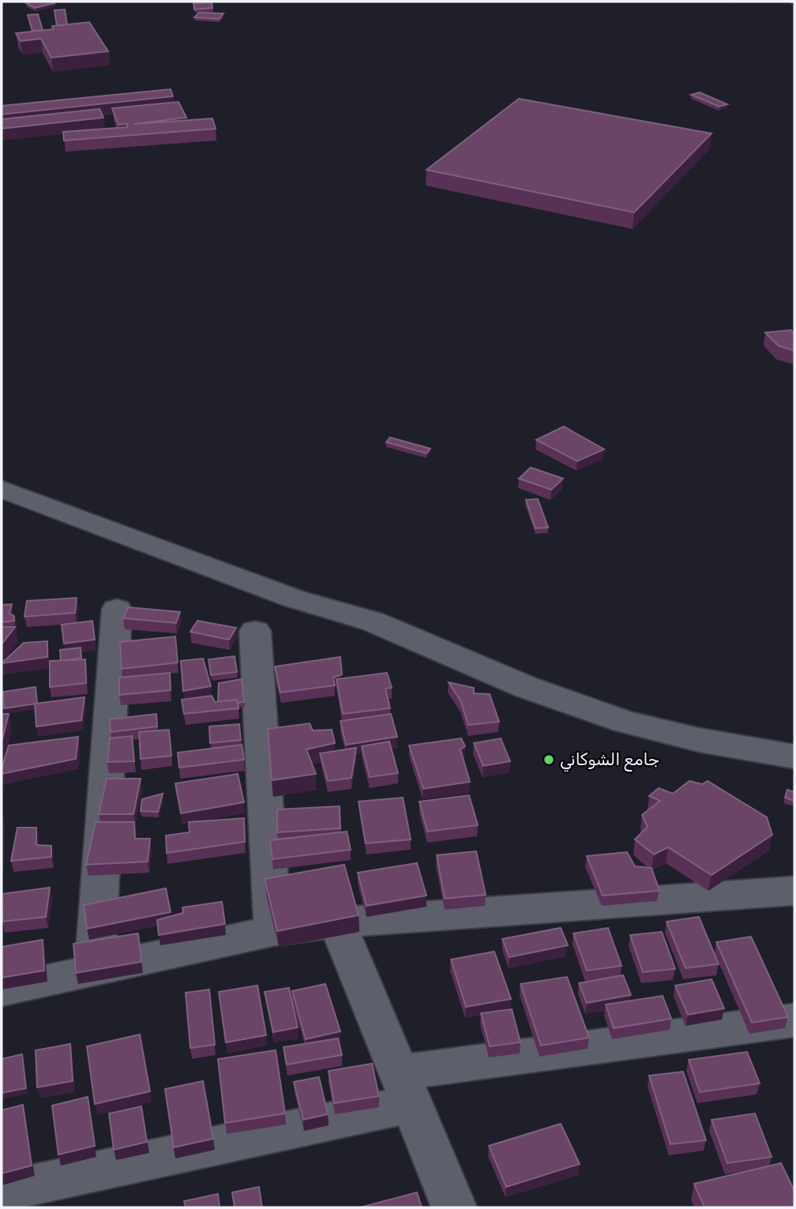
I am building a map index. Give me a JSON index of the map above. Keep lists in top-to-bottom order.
{
  "places": ["جامع الشوكاني"]
}
